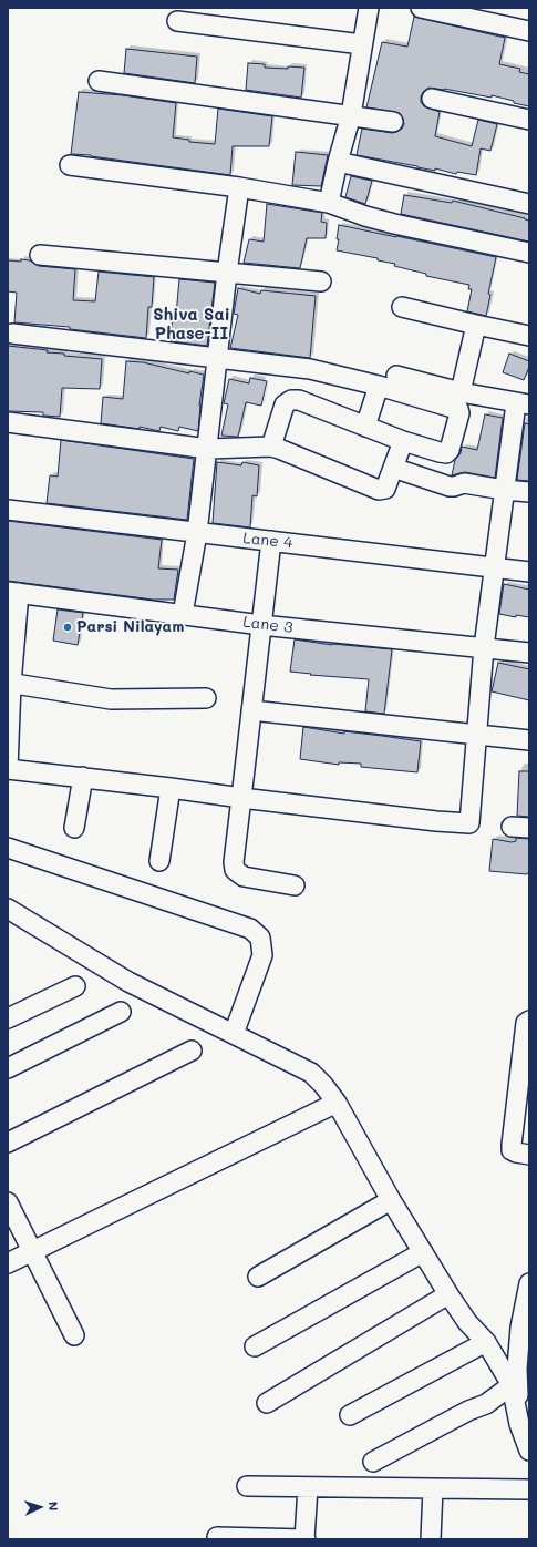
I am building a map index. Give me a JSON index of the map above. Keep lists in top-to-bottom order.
{
  "streets": {
    "street": ["Lane 4", "Lane 3"]
  },
  "districts": ["Shiva Sai Phase-II"],
  "places": ["Parsi Nilayam"],
  "north": "right"
}
